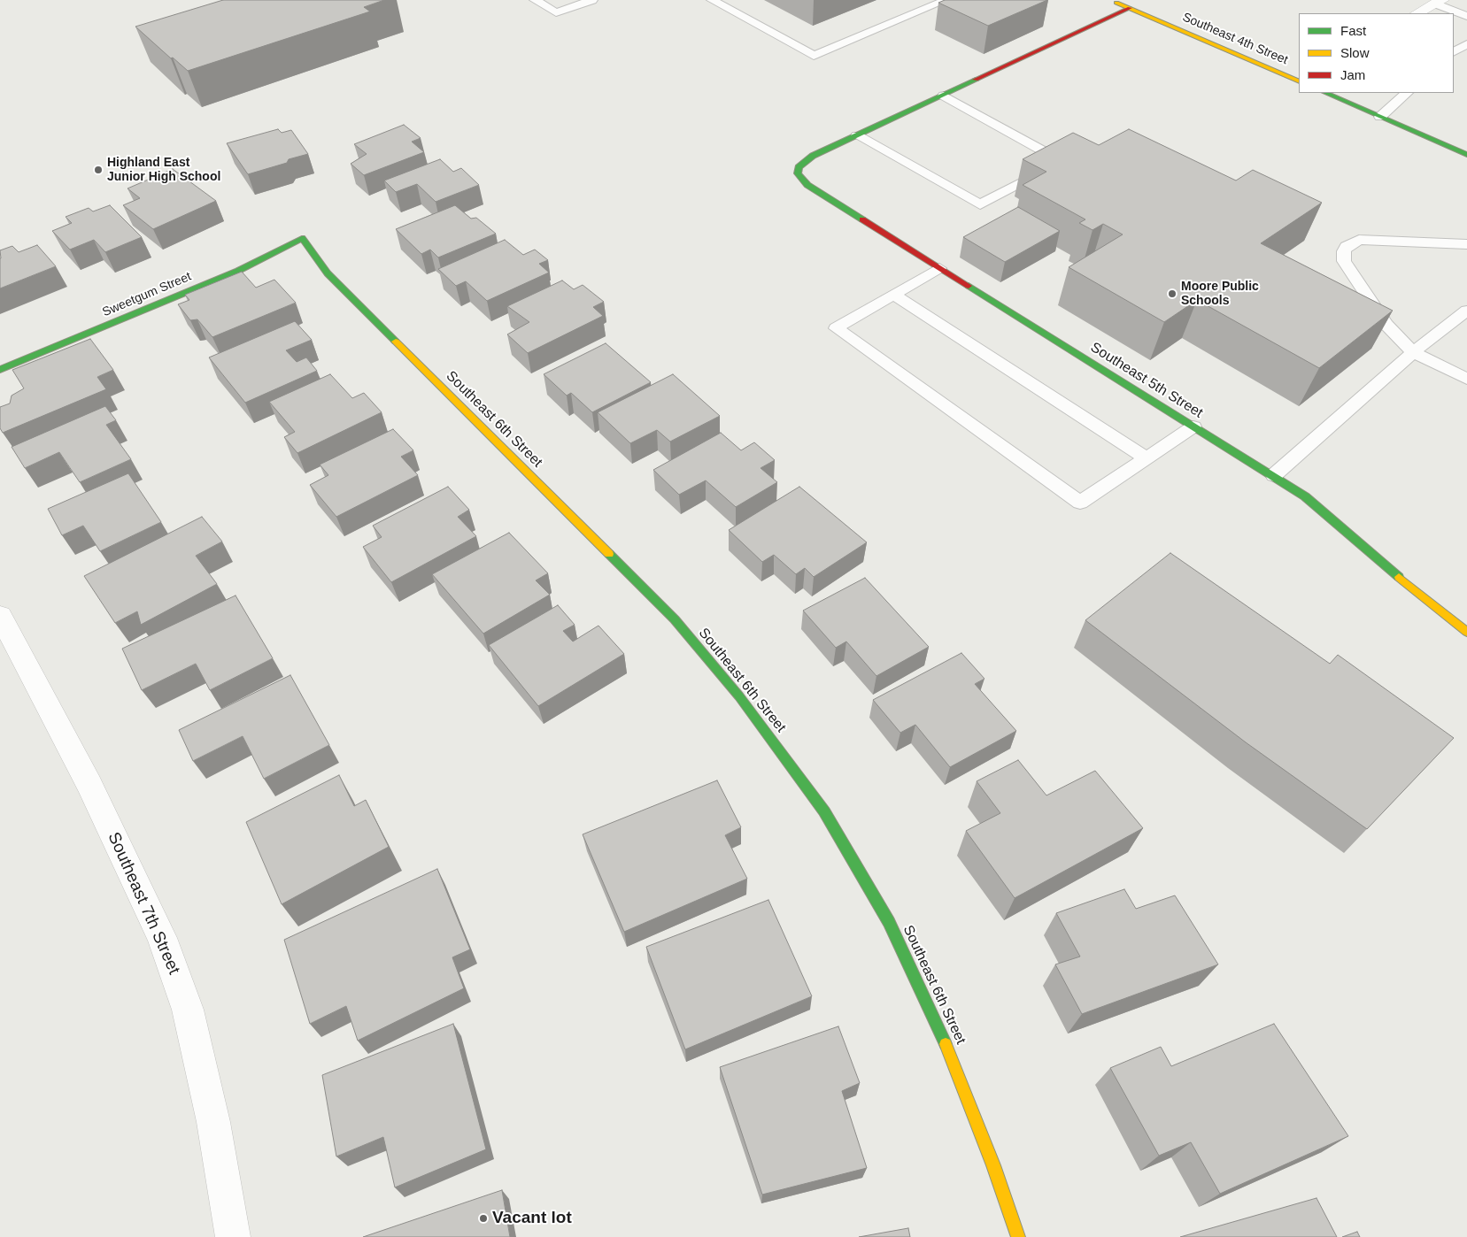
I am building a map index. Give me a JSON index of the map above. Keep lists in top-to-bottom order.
{
  "streets": {
    "street": [
      "Southeast 4th Street",
      "Sweetgum Street",
      "Southeast 5th Street",
      "Southeast 6th Street",
      "Southeast 7th Street"
    ]
  },
  "crossings": [
    ["Sweetgum Street", "Southeast 6th Street"]
  ],
  "places": ["Highland East Junior High School", "Moore Public Schools", "Vacant lot"],
  "legend": ["Fast", "Slow", "Jam"]
}
